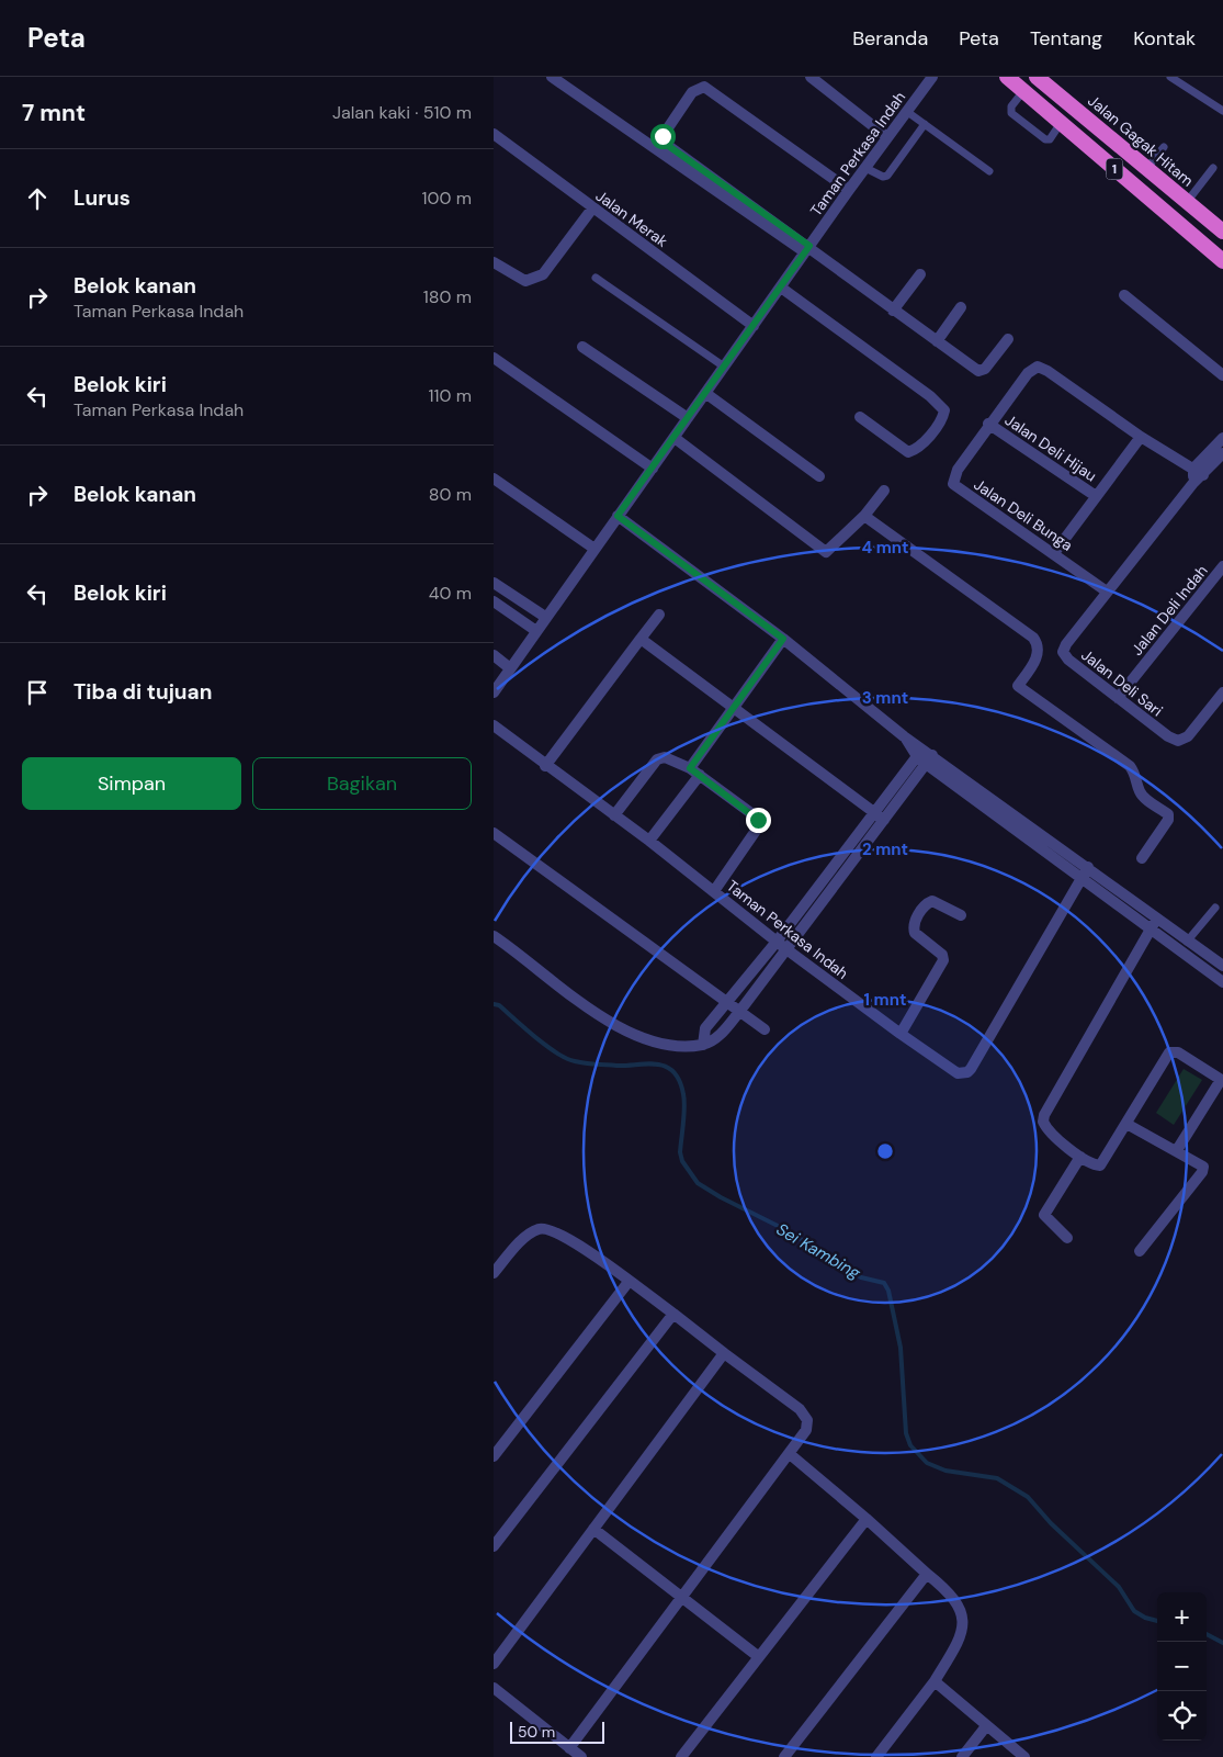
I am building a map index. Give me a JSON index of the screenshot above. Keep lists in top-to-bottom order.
{
  "streets": {
    "highway": ["Jalan Gagak Hitam", "1"],
    "street": [
      "Taman Perkasa Indah",
      "Jalan Merak",
      "Jalan Deli Hijau",
      "Jalan Deli Bunga",
      "Jalan Deli Indah",
      "Jalan Deli Sari"
    ]
  },
  "crossings": [
    ["Taman Perkasa Indah", "Jalan Merak"],
    ["Jalan Deli Hijau", "Jalan Deli Bunga"],
    ["Jalan Deli Bunga", "Jalan Deli Sari"],
    ["Jalan Deli Indah", "Jalan Deli Sari"]
  ],
  "water": ["Sei Kambing"],
  "scale_bar": "50 m",
  "page": {
    "header": "Peta",
    "nav": [
      "Beranda",
      "Peta",
      "Tentang",
      "Kontak"
    ],
    "heading": ["7 mnt", "Jalan kaki · 510 m"],
    "list": [
      ["Lurus", "100 m"],
      ["Belok kanan", "Taman Perkasa Indah", "180 m"],
      ["Belok kiri", "Taman Perkasa Indah", "110 m"],
      ["Belok kanan", "80 m"],
      ["Belok kiri", "40 m"],
      "Tiba di tujuan"
    ],
    "buttons": ["Simpan", "Bagikan"],
    "map_buttons": ["+", "−"],
    "scale": "50 m"
  },
  "rings": [
    "4 mnt",
    "3 mnt",
    "2 mnt",
    "1 mnt"
  ]
}
